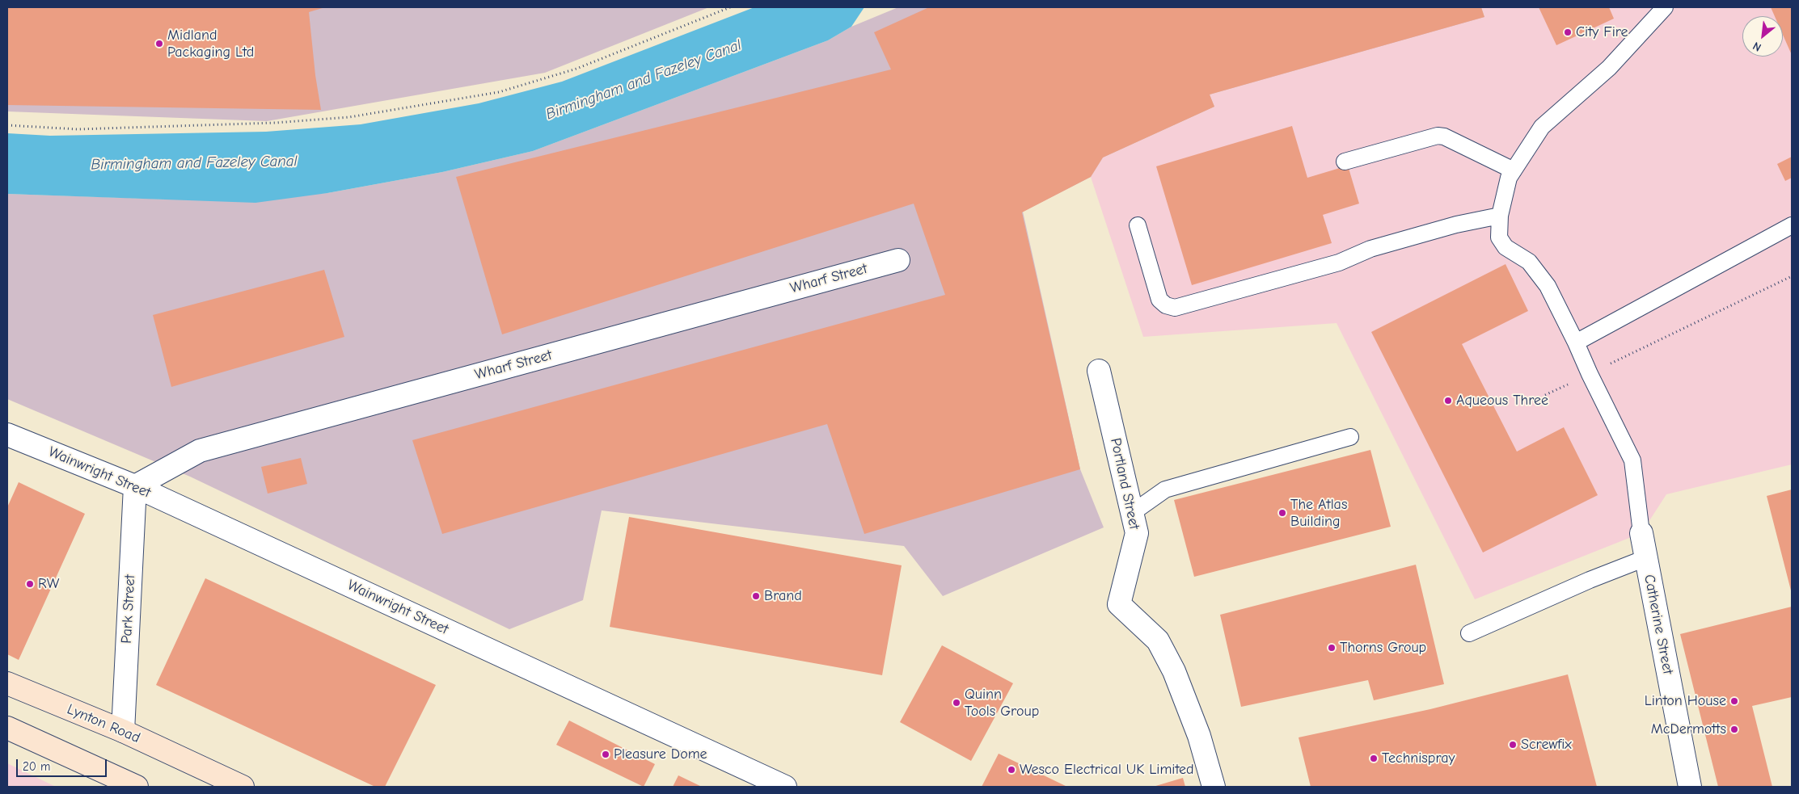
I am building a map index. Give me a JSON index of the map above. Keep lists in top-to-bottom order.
{
  "streets": {
    "main road": ["Lynton Road"],
    "street": [
      "Wharf Street",
      "Wainwright Street",
      "Portland Street",
      "Park Street",
      "Catherine Street"
    ]
  },
  "crossings": [
    ["Wharf Street", "Wainwright Street"],
    ["Wharf Street", "Park Street"],
    ["Wainwright Street", "Park Street"],
    ["Park Street", "Lynton Road"]
  ],
  "water": ["Birmingham and Fazeley Canal"],
  "places": [
    "City Fire",
    "Midland Packaging Ltd",
    "Aqueous Three",
    "The Atlas Building",
    "RW",
    "Brand",
    "Thorns Group",
    "Linton House",
    "Quinn Tools Group",
    "McDermotts",
    "Screwfix",
    "Pleasure Dome",
    "Technispray",
    "Wesco Electrical UK Limited"
  ],
  "scale_bar": "20 m",
  "north": "bottom left"
}
